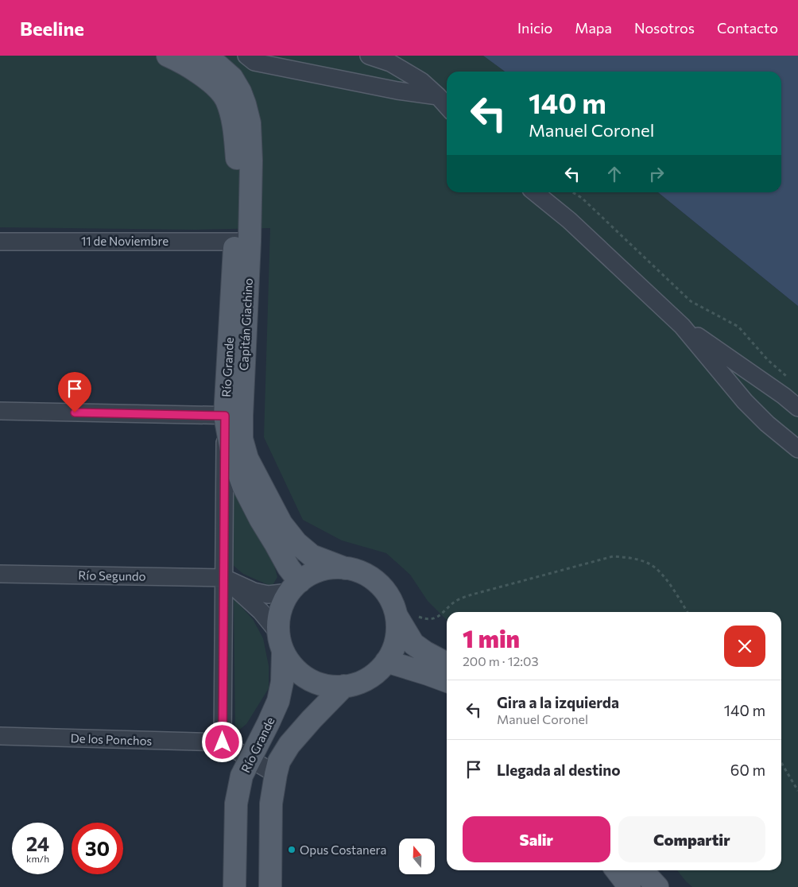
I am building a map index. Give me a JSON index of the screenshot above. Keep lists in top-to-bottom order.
{
  "streets": {
    "main road": ["Río Grande"],
    "street": ["11 de Noviembre", "Río Segundo", "De los Ponchos"]
  },
  "crossings": [
    ["11 de Noviembre", "Río Grande"],
    ["Río Grande", "Río Segundo"],
    ["Río Grande", "De los Ponchos"]
  ],
  "places": ["Opus Costanera"],
  "north": "top",
  "page": {
    "header": "Beeline",
    "nav": [
      "Inicio",
      "Mapa",
      "Nosotros",
      "Contacto"
    ],
    "turn": ["140 m", "Manuel Coronel"],
    "heading": ["1 min", "200 m · 12:03"],
    "list": [
      {
        "name": "Gira a la izquierda",
        "note": "Manuel Coronel",
        "value": "140 m"
      },
      {
        "name": "Llegada al destino",
        "value": "60 m"
      }
    ],
    "buttons": ["Salir", "Compartir"],
    "speed": "24 km/h",
    "limit": "30"
  }
}
